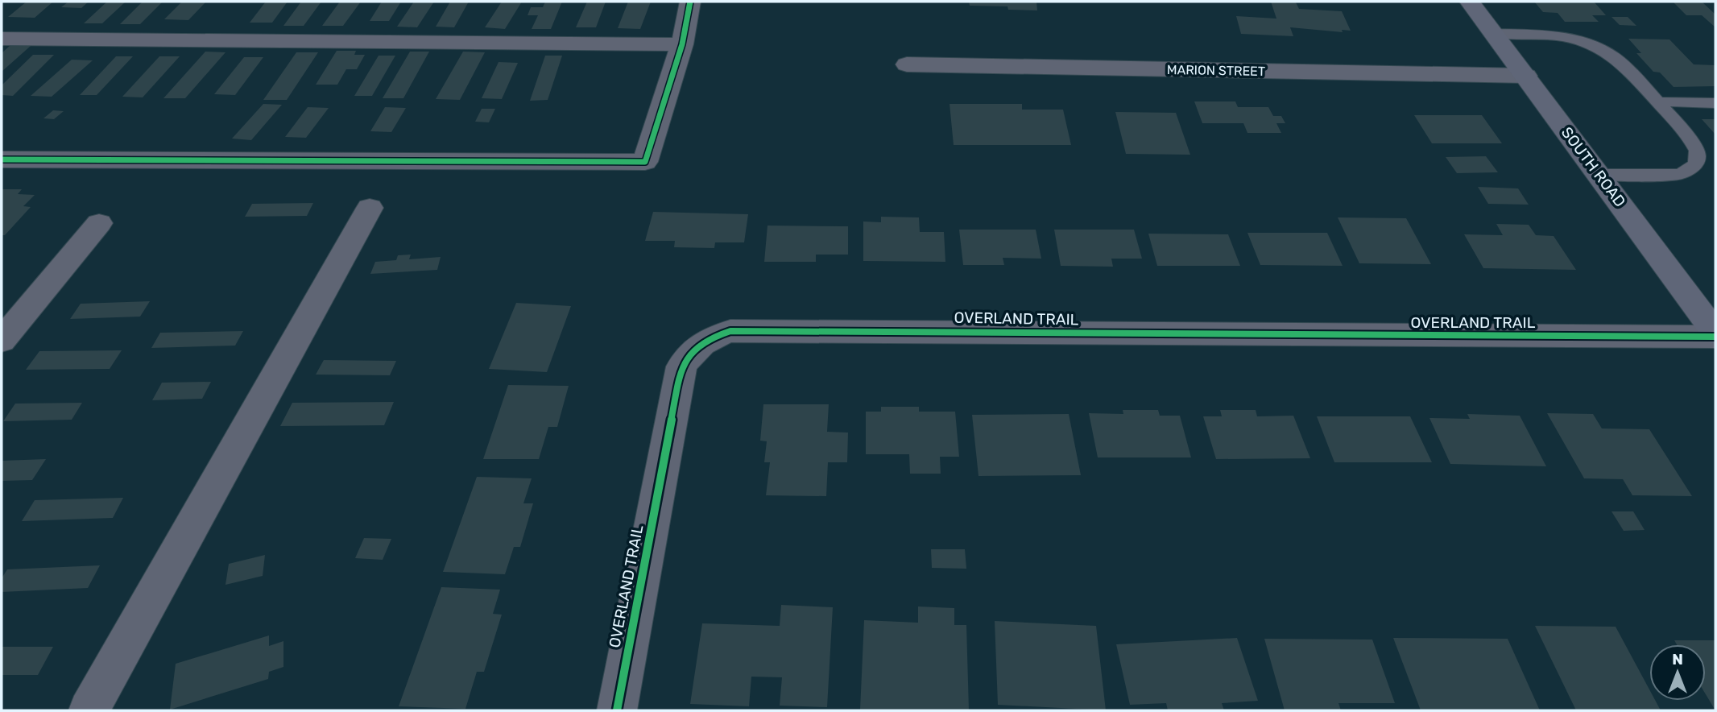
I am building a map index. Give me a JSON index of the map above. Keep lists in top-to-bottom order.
{
  "streets": {
    "street": ["MARION STREET", "SOUTH ROAD", "OVERLAND TRAIL"]
  },
  "crossings": [
    ["MARION STREET", "SOUTH ROAD"],
    ["SOUTH ROAD", "OVERLAND TRAIL"]
  ],
  "north": "top"
}
